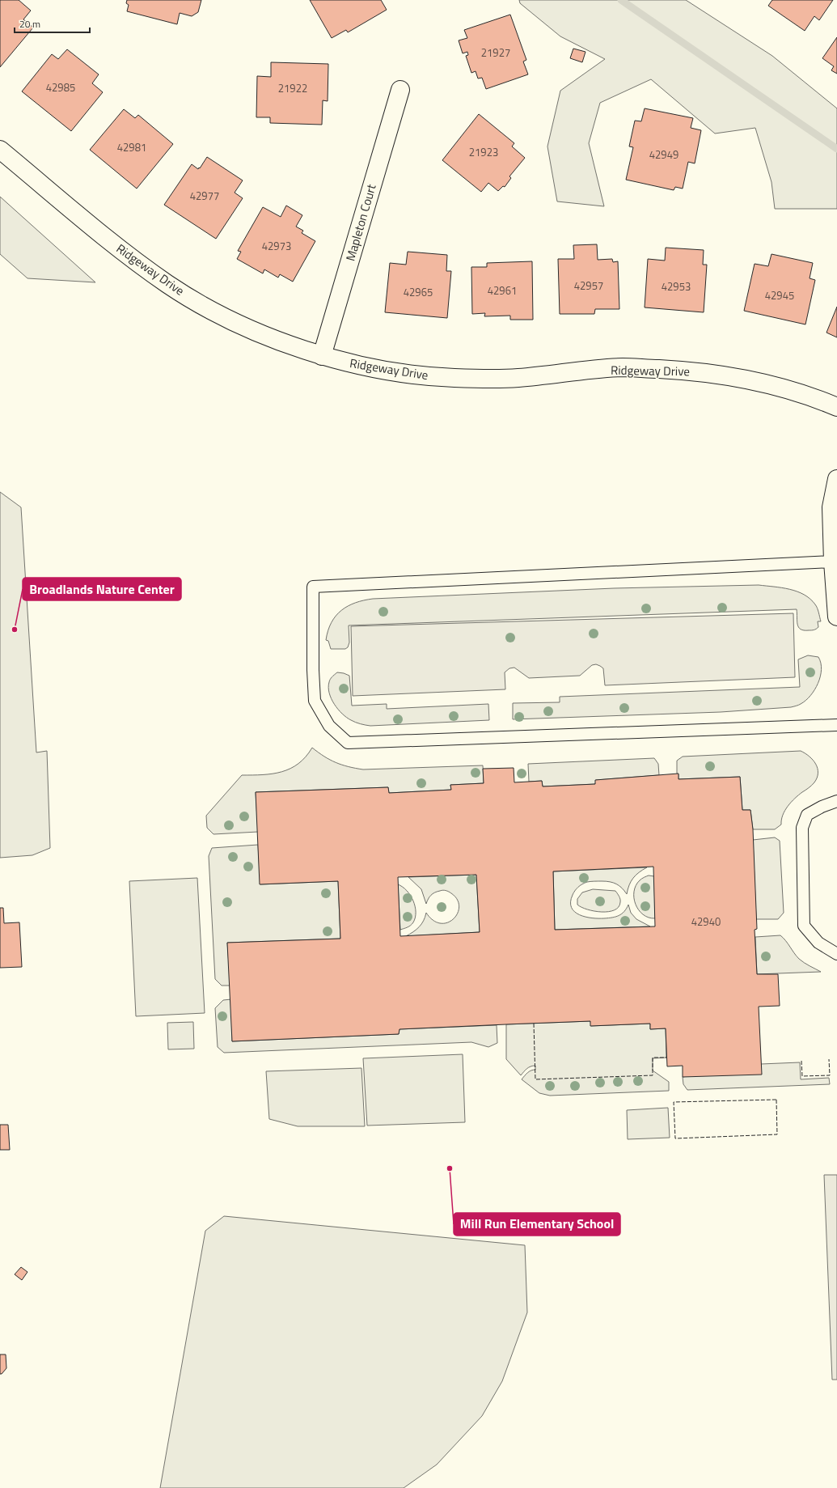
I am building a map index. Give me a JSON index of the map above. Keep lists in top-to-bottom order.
{
  "streets": {
    "street": ["Mapleton Court", "Ridgeway Drive"]
  },
  "crossings": [
    ["Mapleton Court", "Ridgeway Drive"]
  ],
  "places": ["Broadlands Nature Center", "Mill Run Elementary School"],
  "house_numbers": [
    "21927",
    "42985",
    "21922",
    "42981",
    "21923",
    "42949",
    "42977",
    "42973",
    "42957",
    "42953",
    "42961",
    "42965",
    "42945",
    "42940"
  ],
  "scale_bar": "20 m"
}
